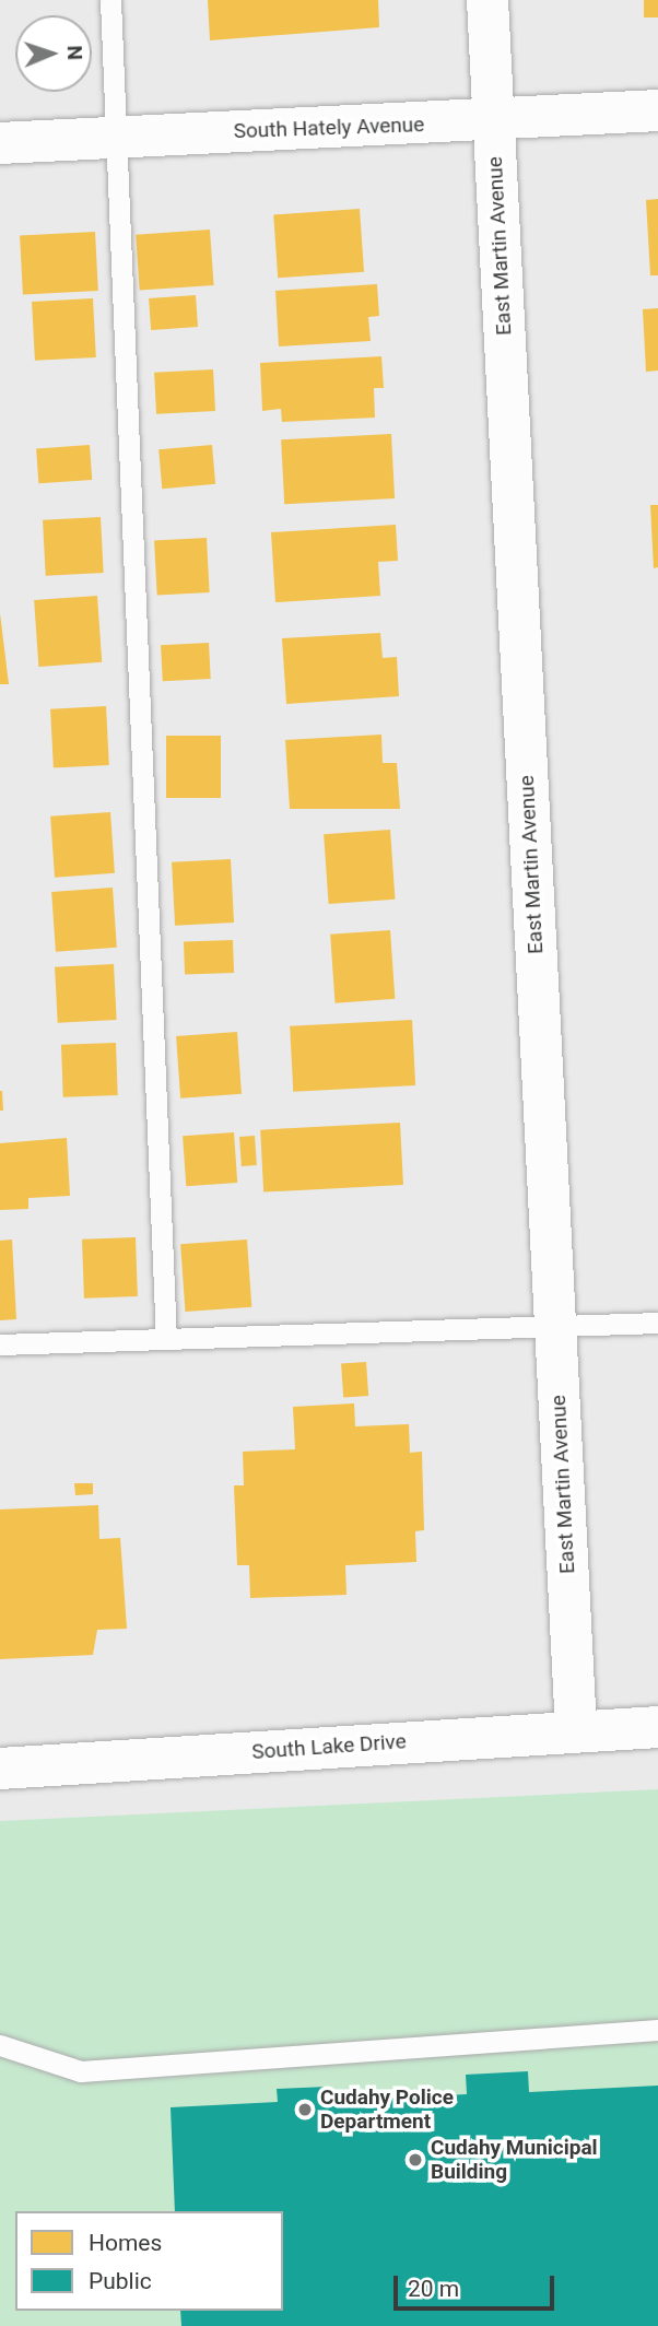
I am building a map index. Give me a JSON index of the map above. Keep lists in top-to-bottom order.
{
  "streets": {
    "street": ["South Hately Avenue", "East Martin Avenue", "South Lake Drive"]
  },
  "crossings": [
    ["South Hately Avenue", "East Martin Avenue"],
    ["East Martin Avenue", "South Lake Drive"]
  ],
  "places": ["Cudahy Police Department", "Cudahy Municipal Building"],
  "legend": ["Homes", "Public"],
  "scale_bar": "20 m",
  "north": "right"
}
